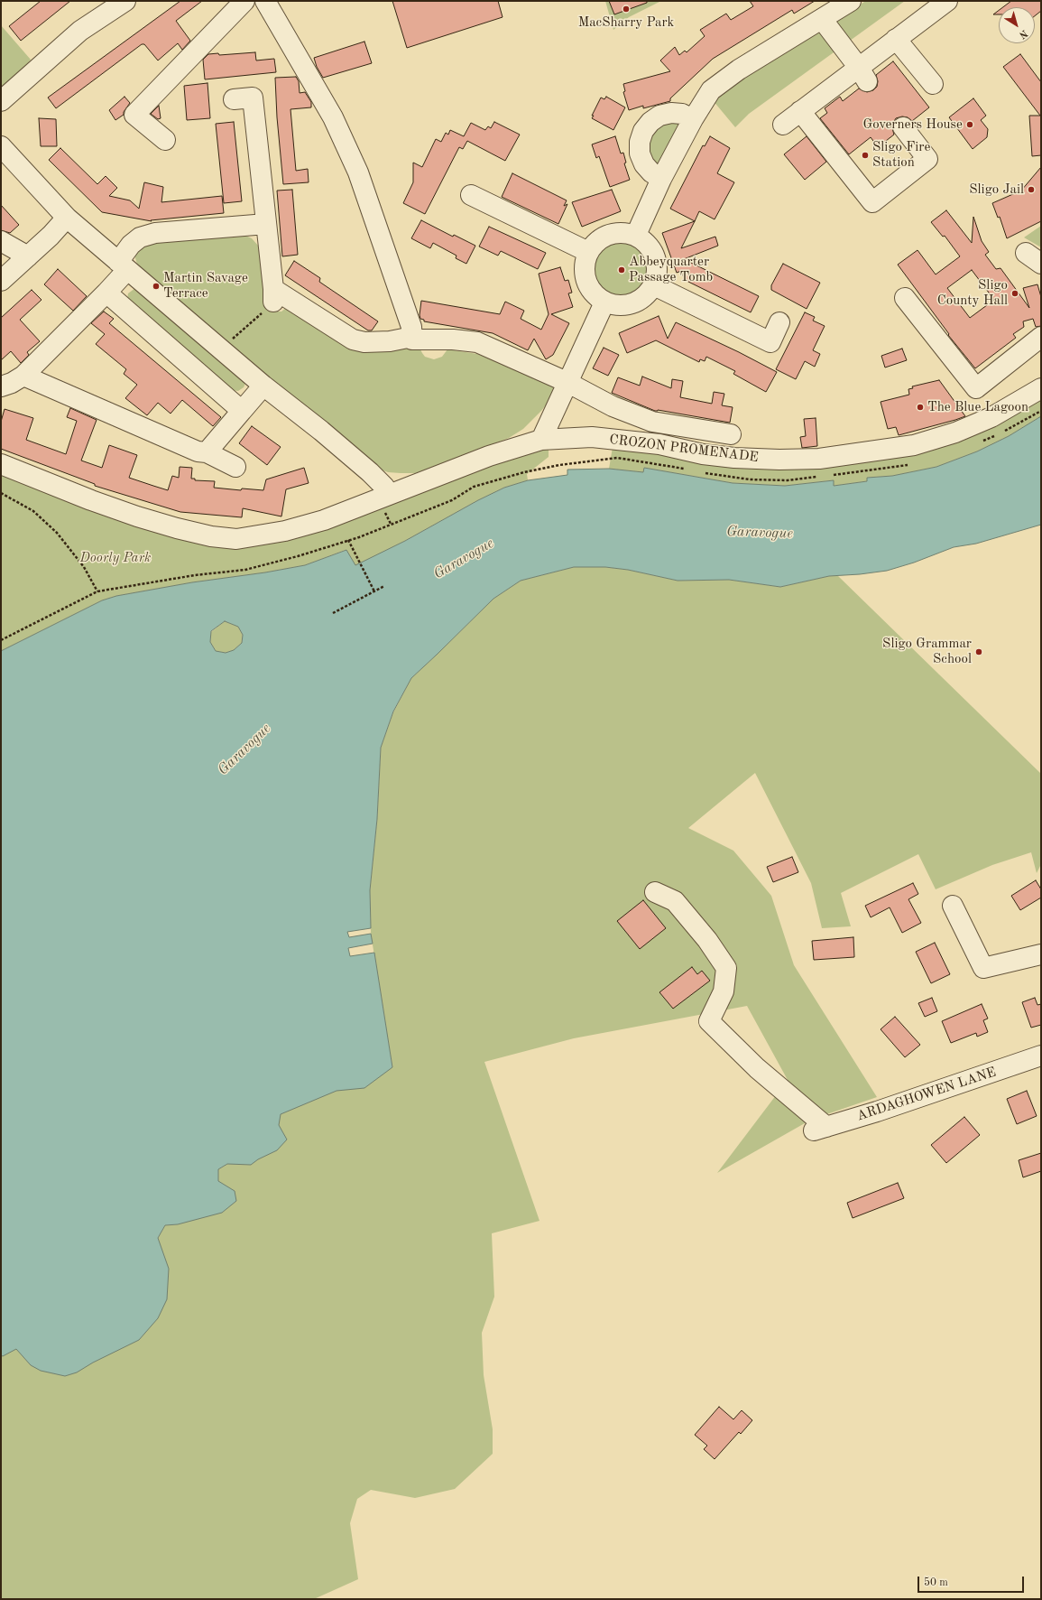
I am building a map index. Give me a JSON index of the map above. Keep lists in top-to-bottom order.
{
  "streets": {
    "street": ["CROZON PROMENADE", "ARDAGHOWEN LANE"]
  },
  "water": ["Garavogue"],
  "parks": ["Doorly Park"],
  "places": [
    "MacSharry Park",
    "Governers House",
    "Sligo Fire Station",
    "Sligo Jail",
    "Abbeyquarter Passage Tomb",
    "Martin Savage Terrace",
    "Sligo County Hall",
    "The Blue Lagoon",
    "Sligo Grammar School"
  ],
  "scale_bar": "50 m",
  "north": "bottom right"
}
